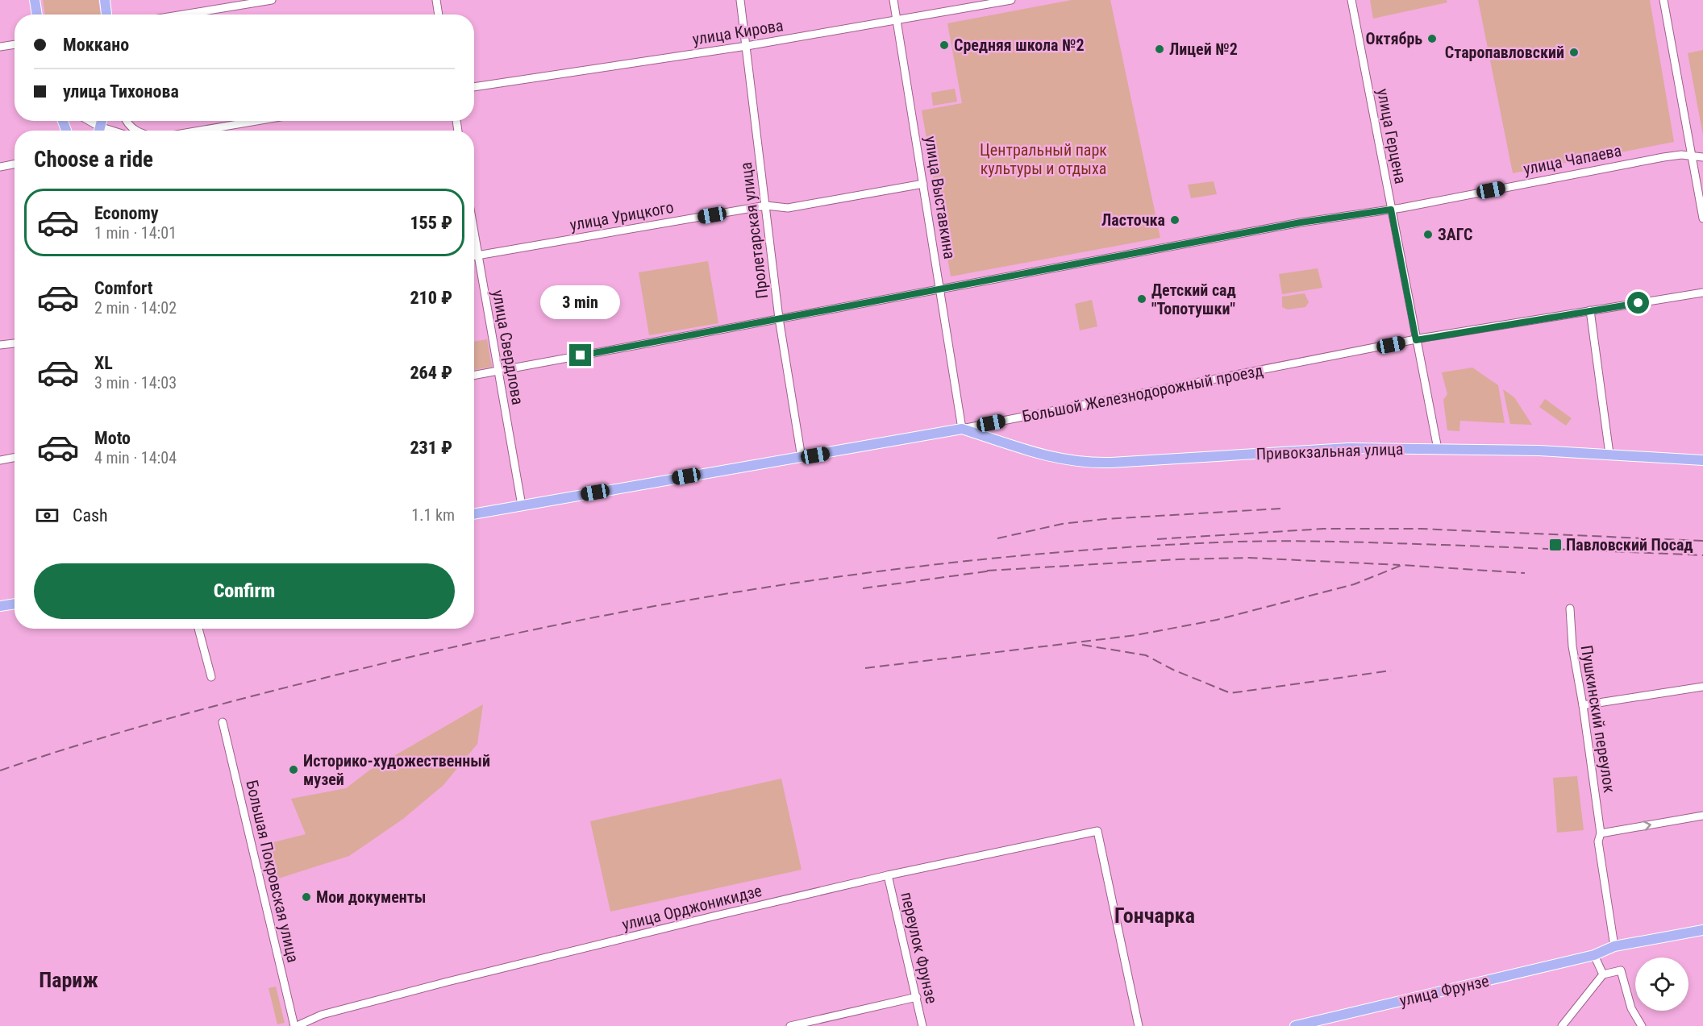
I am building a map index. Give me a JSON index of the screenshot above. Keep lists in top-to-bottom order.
{
  "streets": {
    "main road": ["Большой Железнодорожный проезд", "Привокзальная улица", "улица Фрунзе"],
    "street": [
      "улица Кирова",
      "улица Герцена",
      "улица Чапаева",
      "улица Выставкина",
      "улица Урицкого",
      "Пролетарская улица",
      "улица Свердлова",
      "Пушкинский переулок",
      "Большая Покровская улица",
      "улица Орджоникидзе",
      "переулок Фрунзе"
    ]
  },
  "crossings": [
    ["улица Кирова", "улица Выставкина"],
    ["улица Кирова", "Пролетарская улица"],
    ["улица Герцена", "улица Чапаева"],
    ["улица Герцена", "Большой Железнодорожный проезд"],
    ["улица Герцена", "Привокзальная улица"],
    ["улица Чапаева", "улица Выставкина"],
    ["улица Чапаева", "Пролетарская улица"],
    ["улица Чапаева", "улица Свердлова"],
    ["улица Выставкина", "улица Урицкого"],
    ["улица Выставкина", "Большой Железнодорожный проезд"],
    ["улица Выставкина", "Привокзальная улица"],
    ["улица Урицкого", "Пролетарская улица"],
    ["улица Урицкого", "улица Свердлова"],
    ["Пролетарская улица", "Большой Железнодорожный проезд"],
    ["улица Свердлова", "Большой Железнодорожный проезд"],
    ["Большой Железнодорожный проезд", "Привокзальная улица"],
    ["Пушкинский переулок", "улица Фрунзе"],
    ["Большая Покровская улица", "улица Орджоникидзе"],
    ["улица Орджоникидзе", "переулок Фрунзе"]
  ],
  "districts": ["Гончарка", "Париж"],
  "parks": ["Центральный парк культуры и отдыха"],
  "places": {
    "other": [
      "Октябрь",
      "Средняя школа №2",
      "Лицей №2",
      "Старопавловский",
      "Ласточка",
      "ЗАГС",
      "Детский сад \"Топотушки\"",
      "Историко-художественный музей",
      "Мои документы"
    ],
    "transit": ["Павловский Посад"]
  },
  "page": {
    "banner": ["Моккано", "улица Тихонова"],
    "heading": "Choose a ride",
    "list": [
      {
        "name": "Economy",
        "note": "1 min · 14:01",
        "value": "155 ₽"
      },
      {
        "name": "Comfort",
        "note": "2 min · 14:02",
        "value": "210 ₽"
      },
      {
        "name": "XL",
        "note": "3 min · 14:03",
        "value": "264 ₽"
      },
      {
        "name": "Moto",
        "note": "4 min · 14:04",
        "value": "231 ₽"
      }
    ],
    "bubble": "3 min",
    "pay": ["Cash", "1.1 km"],
    "buttons": "Confirm"
  }
}
